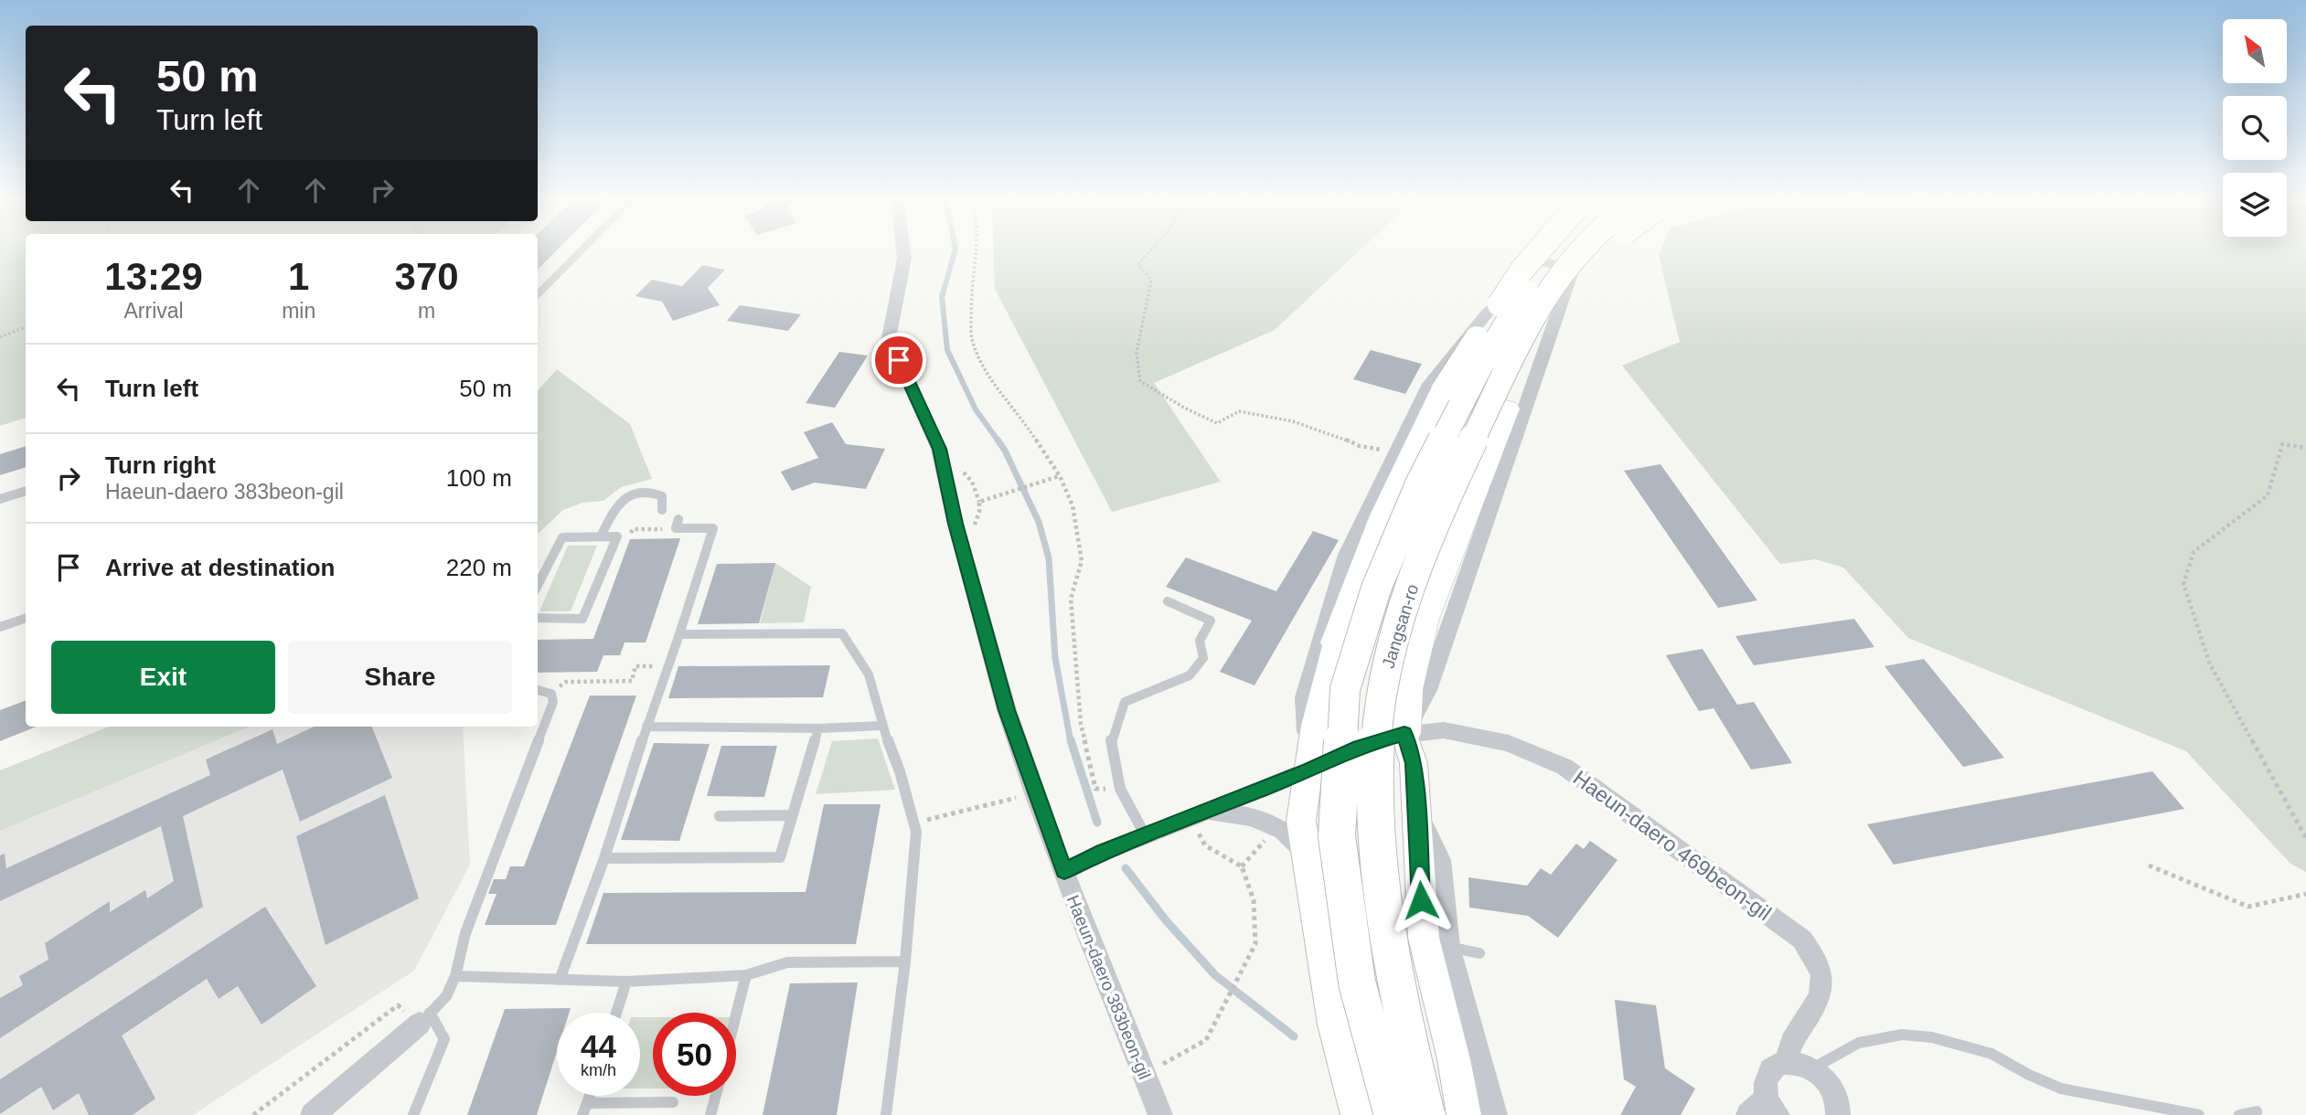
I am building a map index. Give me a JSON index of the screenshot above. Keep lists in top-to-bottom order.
{
  "streets": {
    "highway": ["Jangsan-ro"],
    "street": ["Haeun-daero 469beon-gil", "Haeun-daero 383beon-gil"]
  },
  "north": "top left",
  "page": {
    "turn": ["50 m", "Turn left"],
    "eta": [
      "13:29",
      "Arrival",
      "1",
      "min",
      "370",
      "m"
    ],
    "list": [
      {
        "name": "Turn left",
        "value": "50 m"
      },
      {
        "name": "Turn right",
        "note": "Haeun-daero 383beon-gil",
        "value": "100 m"
      },
      {
        "name": "Arrive at destination",
        "value": "220 m"
      }
    ],
    "buttons": ["Exit", "Share"],
    "speed": "44 km/h",
    "limit": "50"
  }
}
